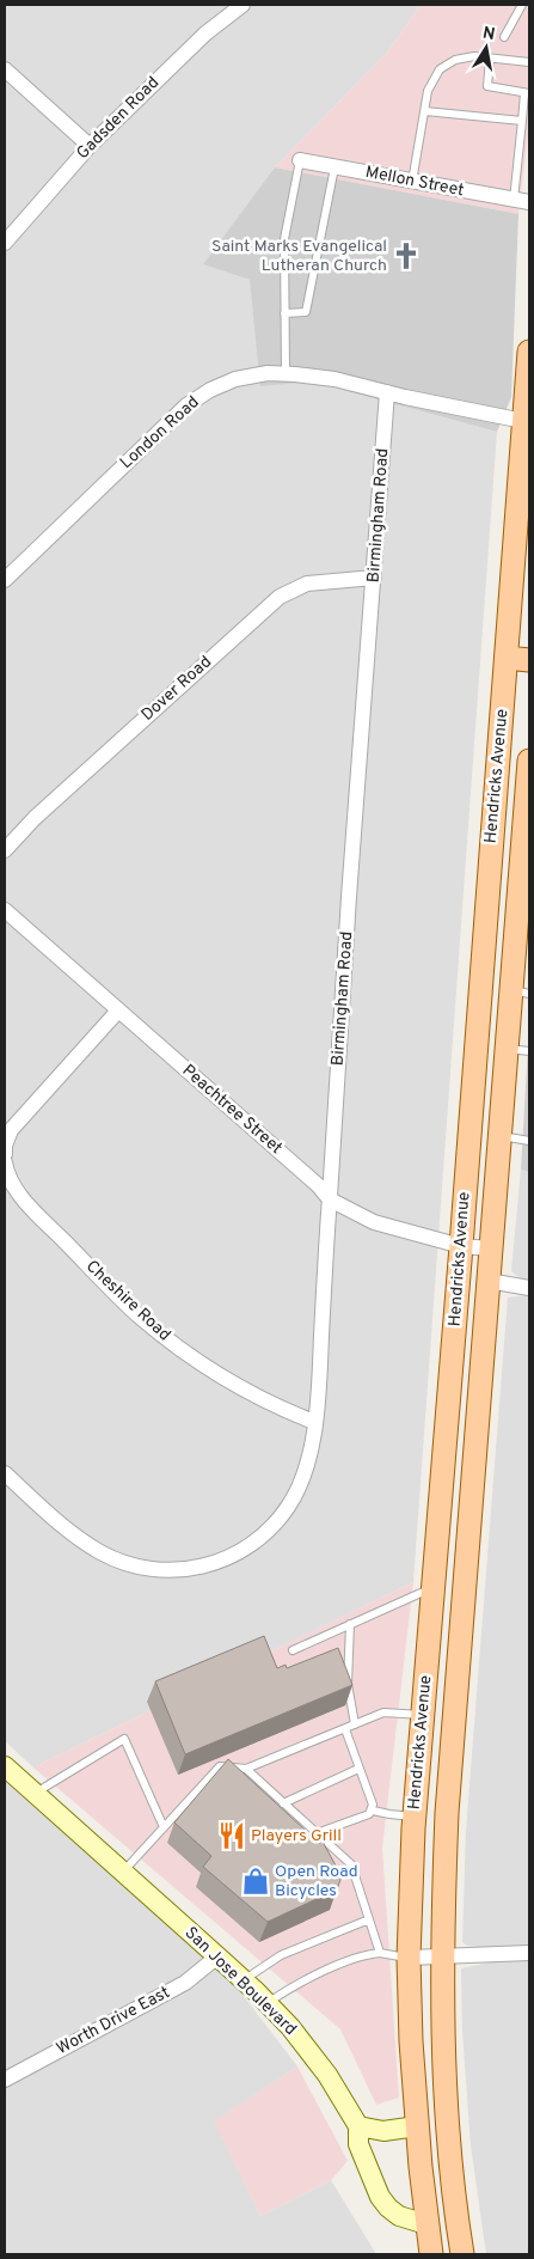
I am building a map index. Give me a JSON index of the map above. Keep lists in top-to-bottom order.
{
  "streets": {
    "main road": ["Hendricks Avenue"],
    "street": [
      "Gadsden Road",
      "Mellon Street",
      "London Road",
      "Birmingham Road",
      "Dover Road",
      "Peachtree Street",
      "Cheshire Road",
      "San Jose Boulevard",
      "Worth Drive East"
    ]
  },
  "crossings": [
    ["London Road", "Birmingham Road"],
    ["London Road", "Hendricks Avenue"],
    ["Birmingham Road", "Dover Road"],
    ["Birmingham Road", "Peachtree Street"],
    ["Birmingham Road", "Cheshire Road"],
    ["Hendricks Avenue", "Peachtree Street"],
    ["Hendricks Avenue", "San Jose Boulevard"],
    ["San Jose Boulevard", "Worth Drive East"]
  ],
  "places": {
    "church": ["Saint Marks Evangelical Lutheran Church"],
    "restaurant": ["Players Grill"],
    "shop": ["Open Road Bicycles"]
  },
  "north": "top"
}
